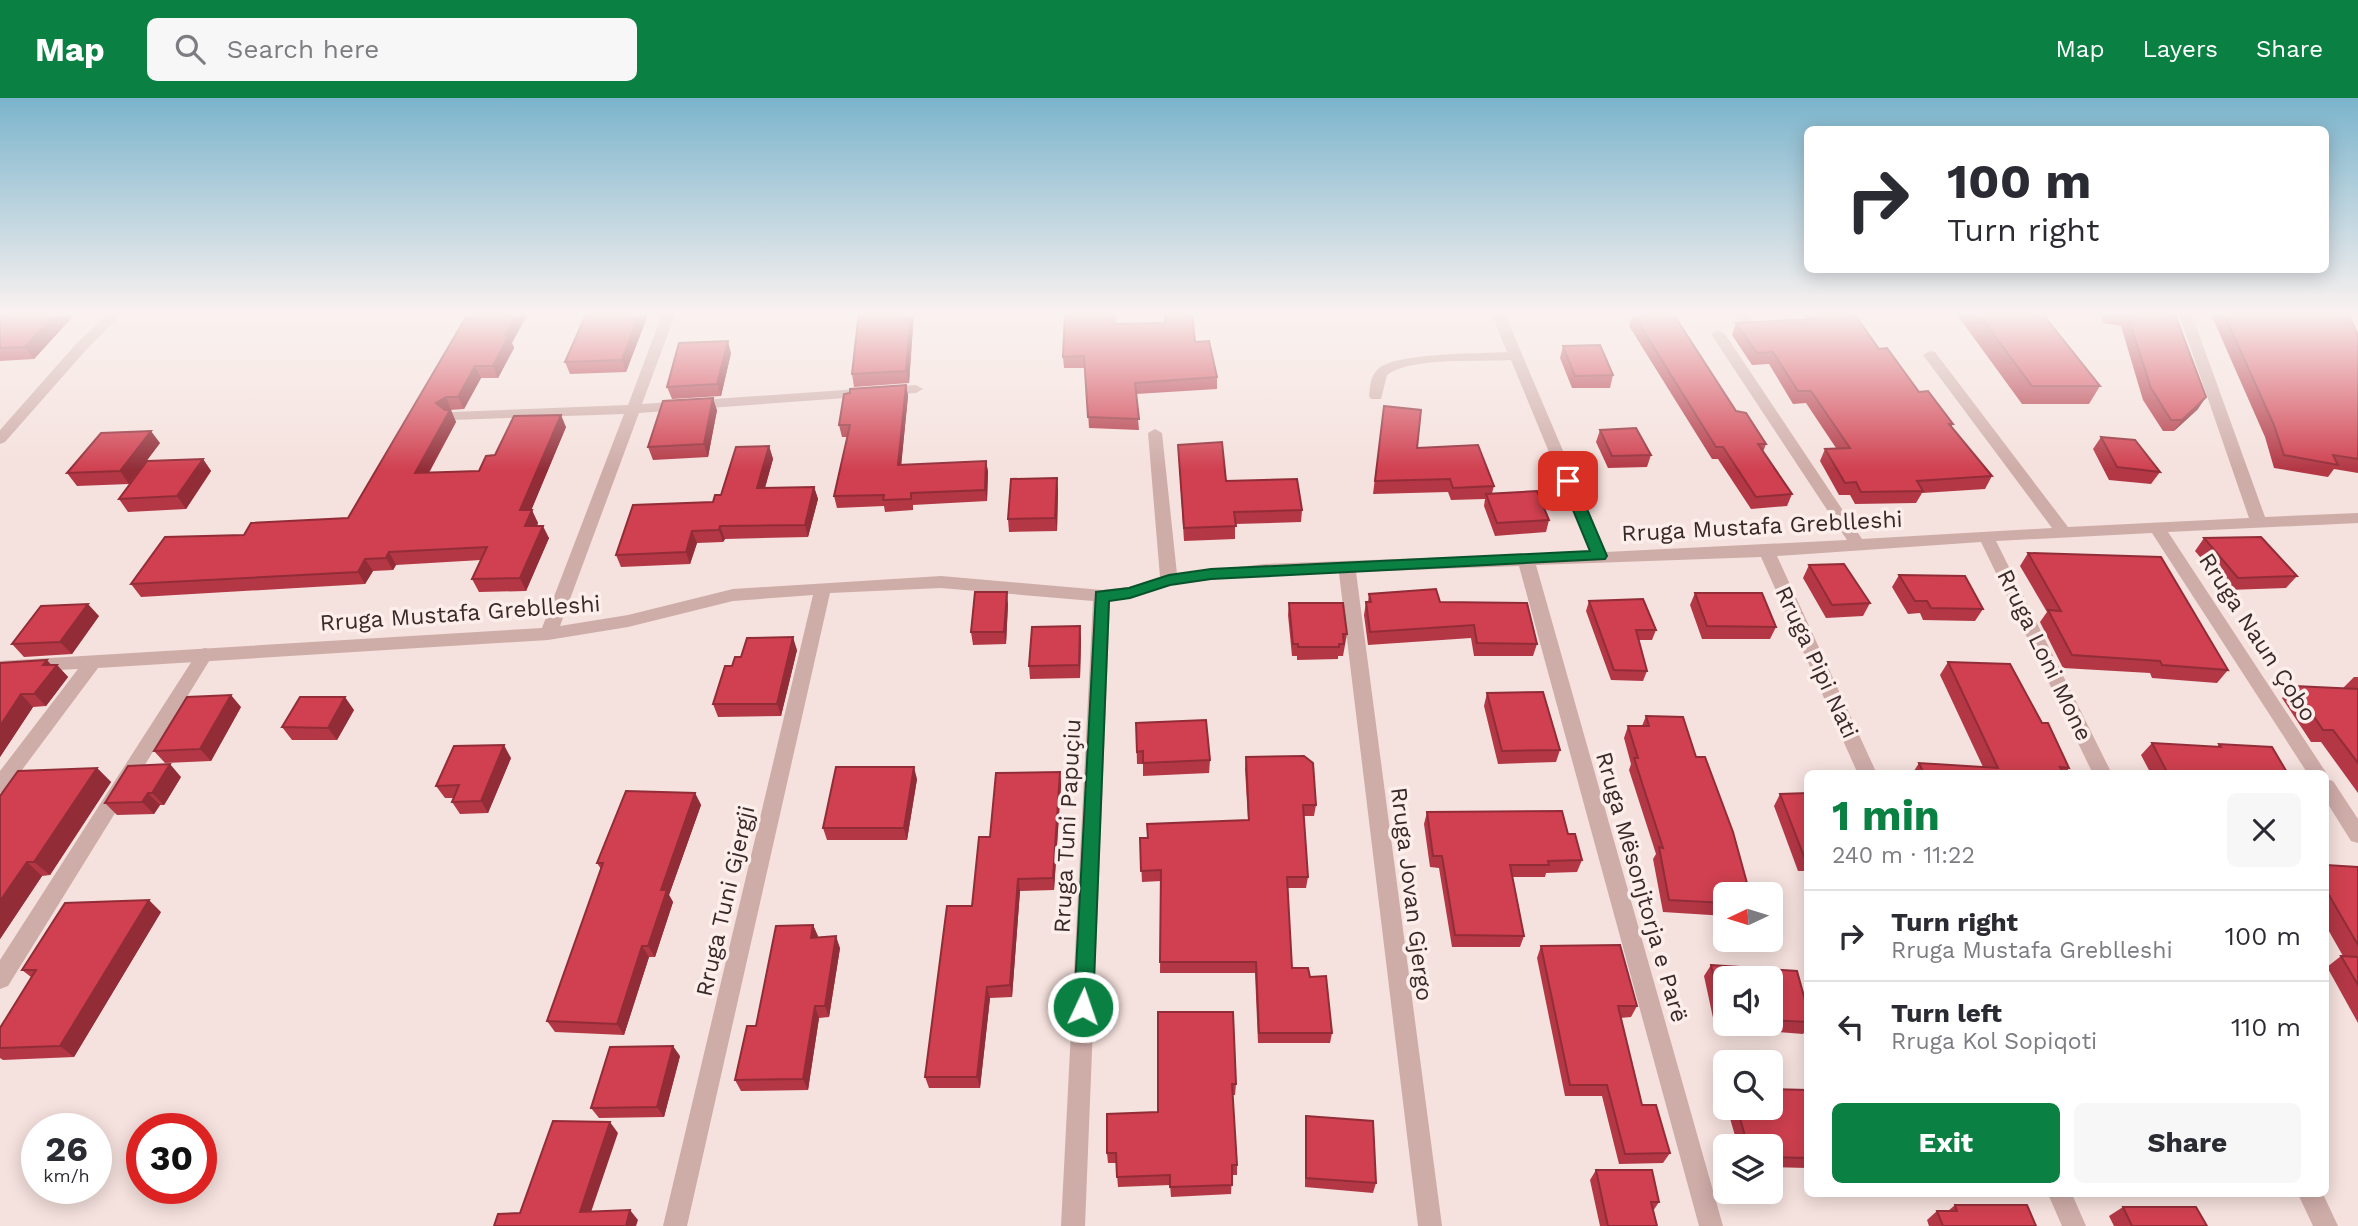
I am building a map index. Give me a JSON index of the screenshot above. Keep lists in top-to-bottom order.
{
  "streets": {
    "street": [
      "Rruga Mustafa Greblleshi",
      "Rruga Naun Çobo",
      "Rruga Loni Mone",
      "Rruga Pipi Nati",
      "Rruga Tuni Papuçiu",
      "Rruga Mësonjtorja e Parë",
      "Rruga Jovan Gjergo",
      "Rruga Tuni Gjergji"
    ]
  },
  "crossings": [
    ["Rruga Mustafa Greblleshi", "Rruga Naun Çobo"],
    ["Rruga Mustafa Greblleshi", "Rruga Loni Mone"],
    ["Rruga Mustafa Greblleshi", "Rruga Pipi Nati"],
    ["Rruga Mustafa Greblleshi", "Rruga Tuni Papuçiu"],
    ["Rruga Mustafa Greblleshi", "Rruga Mësonjtorja e Parë"],
    ["Rruga Mustafa Greblleshi", "Rruga Jovan Gjergo"],
    ["Rruga Mustafa Greblleshi", "Rruga Tuni Gjergji"]
  ],
  "north": "left",
  "page": {
    "header": "Map",
    "search": "Search here",
    "nav": ["Map", "Layers", "Share"],
    "turn": ["100 m", "Turn right"],
    "heading": ["1 min", "240 m · 11:22"],
    "list": [
      {
        "name": "Turn right",
        "note": "Rruga Mustafa Greblleshi",
        "value": "100 m"
      },
      {
        "name": "Turn left",
        "note": "Rruga Kol Sopiqoti",
        "value": "110 m"
      }
    ],
    "buttons": ["Exit", "Share"],
    "speed": "26 km/h",
    "limit": "30"
  }
}
